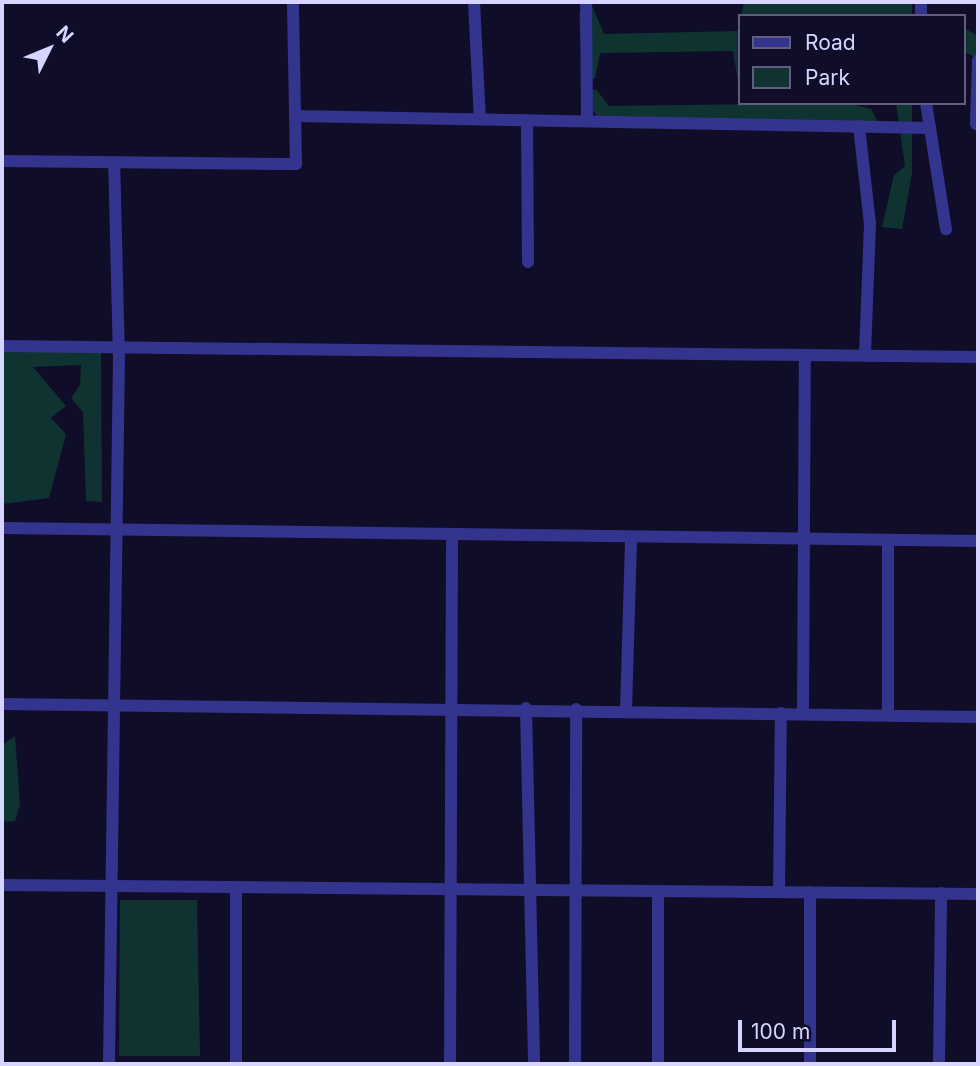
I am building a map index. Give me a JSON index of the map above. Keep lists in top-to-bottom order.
{
  "legend": ["Road", "Park"],
  "scale_bar": "100 m",
  "north": "top right"
}
